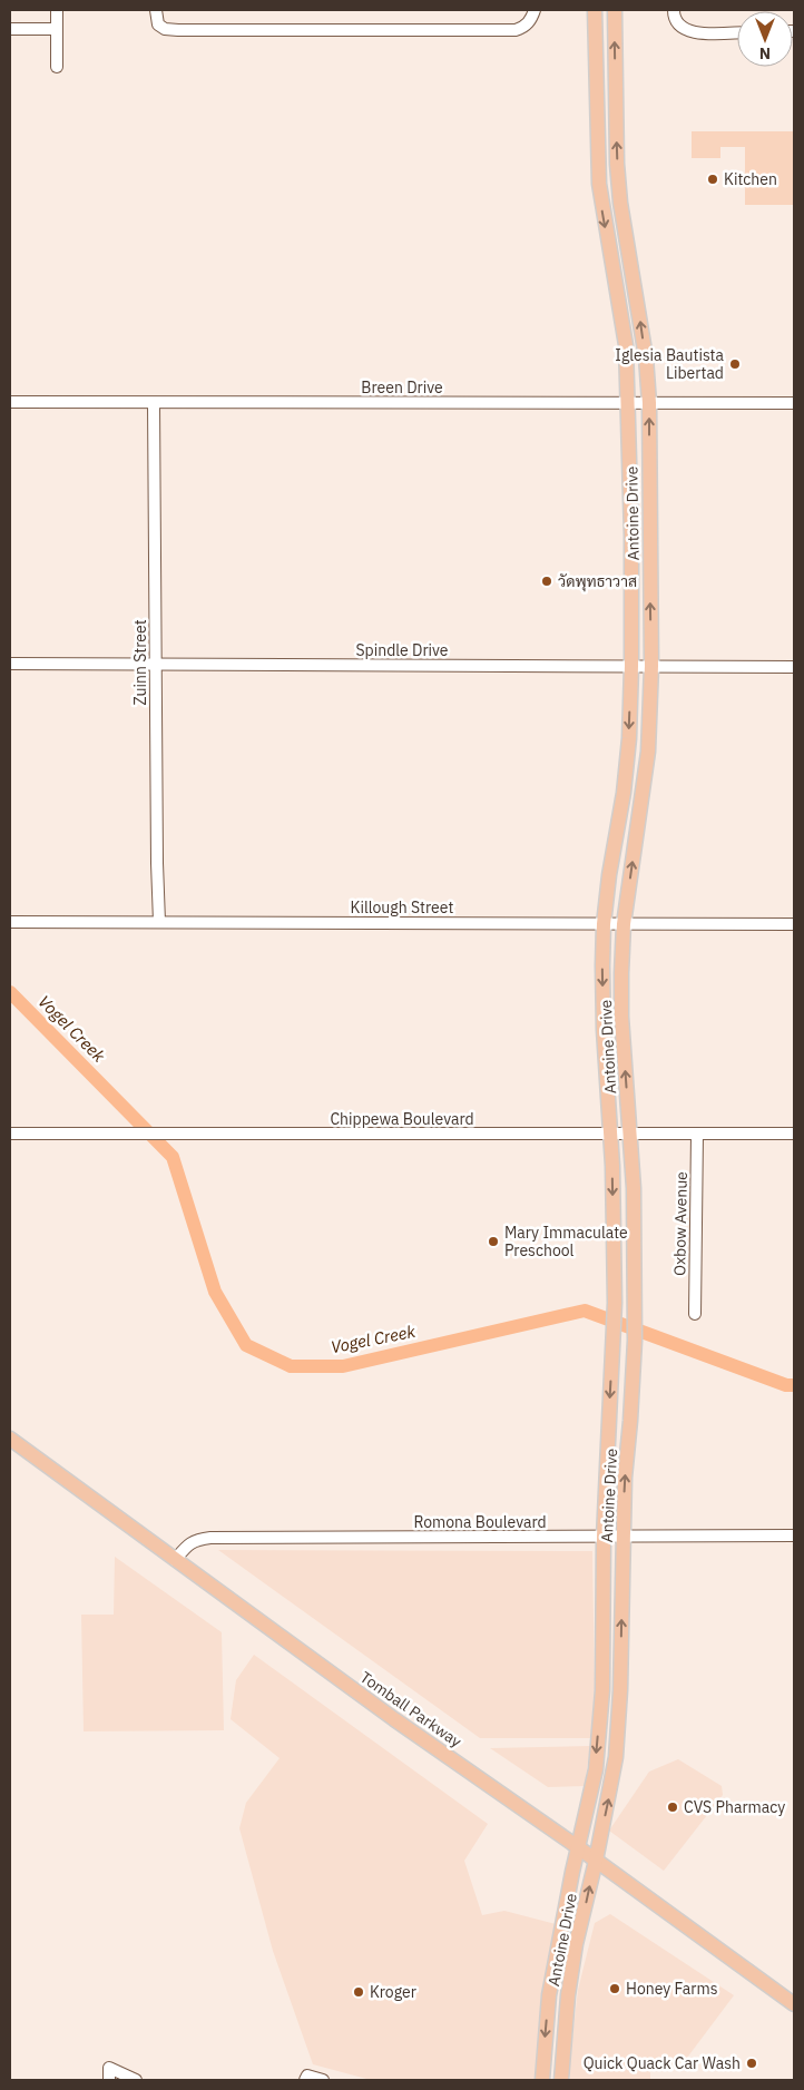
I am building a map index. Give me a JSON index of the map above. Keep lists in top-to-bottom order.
{
  "streets": {
    "main road": ["Antoine Drive", "Tomball Parkway"],
    "street": [
      "Breen Drive",
      "Spindle Drive",
      "Zuinn Street",
      "Killough Street",
      "Chippewa Boulevard",
      "Oxbow Avenue",
      "Romona Boulevard"
    ]
  },
  "crossings": [
    ["Breen Drive", "Antoine Drive"],
    ["Breen Drive", "Zuinn Street"],
    ["Antoine Drive", "Spindle Drive"],
    ["Antoine Drive", "Killough Street"],
    ["Antoine Drive", "Chippewa Boulevard"],
    ["Antoine Drive", "Romona Boulevard"],
    ["Antoine Drive", "Tomball Parkway"],
    ["Spindle Drive", "Zuinn Street"],
    ["Zuinn Street", "Killough Street"],
    ["Chippewa Boulevard", "Oxbow Avenue"],
    ["Romona Boulevard", "Tomball Parkway"]
  ],
  "water": ["Vogel Creek"],
  "places": [
    "Kitchen",
    "Iglesia Bautista Libertad",
    "วัดพุทธาวาส",
    "Mary Immaculate Preschool",
    "CVS Pharmacy",
    "Honey Farms",
    "Kroger",
    "Quick Quack Car Wash"
  ],
  "north": "bottom"
}
